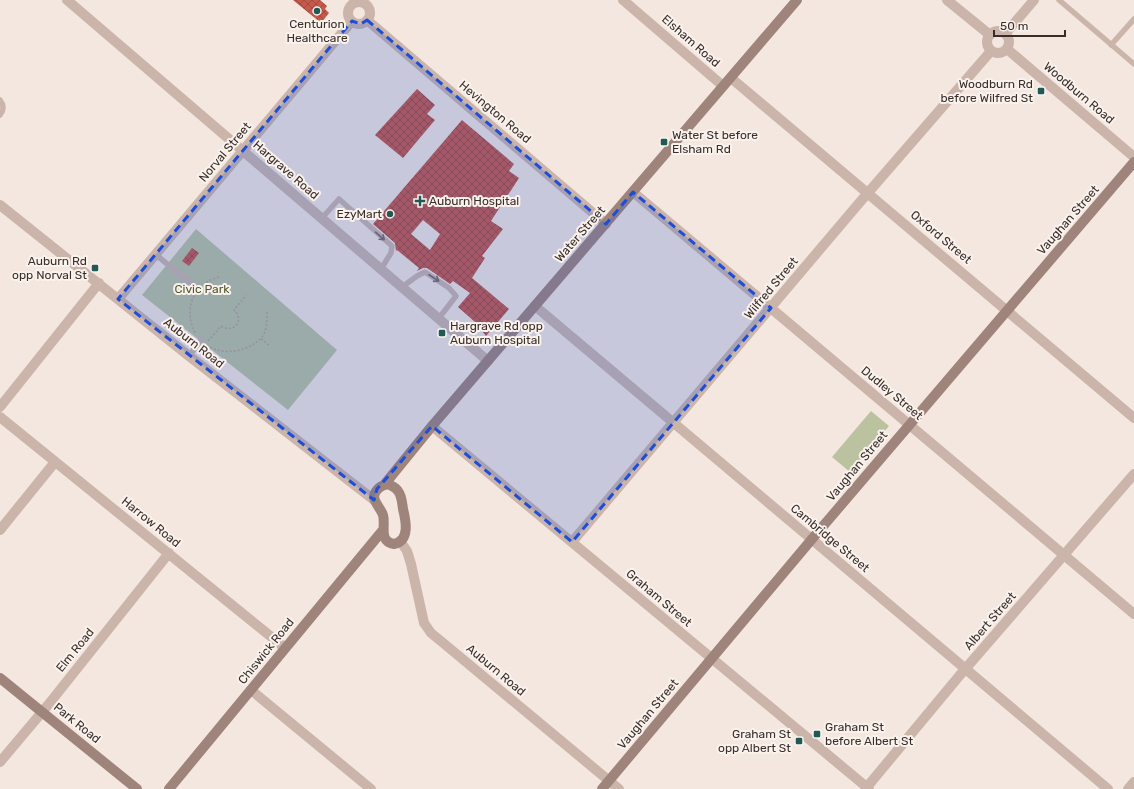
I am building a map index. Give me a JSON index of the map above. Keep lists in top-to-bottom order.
{
  "streets": {
    "street": [
      "Elsham Road",
      "Woodburn Road",
      "Hevington Road",
      "Norval Street",
      "Hargrave Road",
      "Vaughan Street",
      "Water Street",
      "Oxford Street",
      "Wilfred Street",
      "Auburn Road",
      "Dudley Street",
      "Harrow Road",
      "Cambridge Street",
      "Graham Street",
      "Albert Street",
      "Elm Road",
      "Chiswick Road",
      "Park Road"
    ]
  },
  "crossings": [
    ["Elsham Road", "Water Street"],
    ["Woodburn Road", "Wilfred Street"],
    ["Hevington Road", "Norval Street"],
    ["Hevington Road", "Water Street"],
    ["Norval Street", "Hargrave Road"],
    ["Norval Street", "Auburn Road"],
    ["Hargrave Road", "Water Street"],
    ["Vaughan Street", "Oxford Street"],
    ["Vaughan Street", "Auburn Road"],
    ["Vaughan Street", "Dudley Street"],
    ["Vaughan Street", "Cambridge Street"],
    ["Vaughan Street", "Graham Street"],
    ["Water Street", "Oxford Street"],
    ["Water Street", "Auburn Road"],
    ["Water Street", "Dudley Street"],
    ["Water Street", "Cambridge Street"],
    ["Water Street", "Graham Street"],
    ["Oxford Street", "Wilfred Street"],
    ["Wilfred Street", "Dudley Street"],
    ["Wilfred Street", "Cambridge Street"],
    ["Wilfred Street", "Graham Street"],
    ["Dudley Street", "Albert Street"],
    ["Harrow Road", "Elm Road"],
    ["Harrow Road", "Chiswick Road"],
    ["Cambridge Street", "Albert Street"],
    ["Graham Street", "Albert Street"],
    ["Elm Road", "Park Road"]
  ],
  "parks": ["Civic Park"],
  "places": {
    "other": ["Centurion Healthcare", "EzyMart"],
    "transit": [
      "Woodburn Rd before Wilfred St",
      "Water St before Elsham Rd",
      "Auburn Rd opp Norval St",
      "Hargrave Rd opp Auburn Hospital",
      "Graham St before Albert St",
      "Graham St opp Albert St"
    ],
    "health": ["Auburn Hospital"]
  },
  "scale_bar": "50 m"
}
